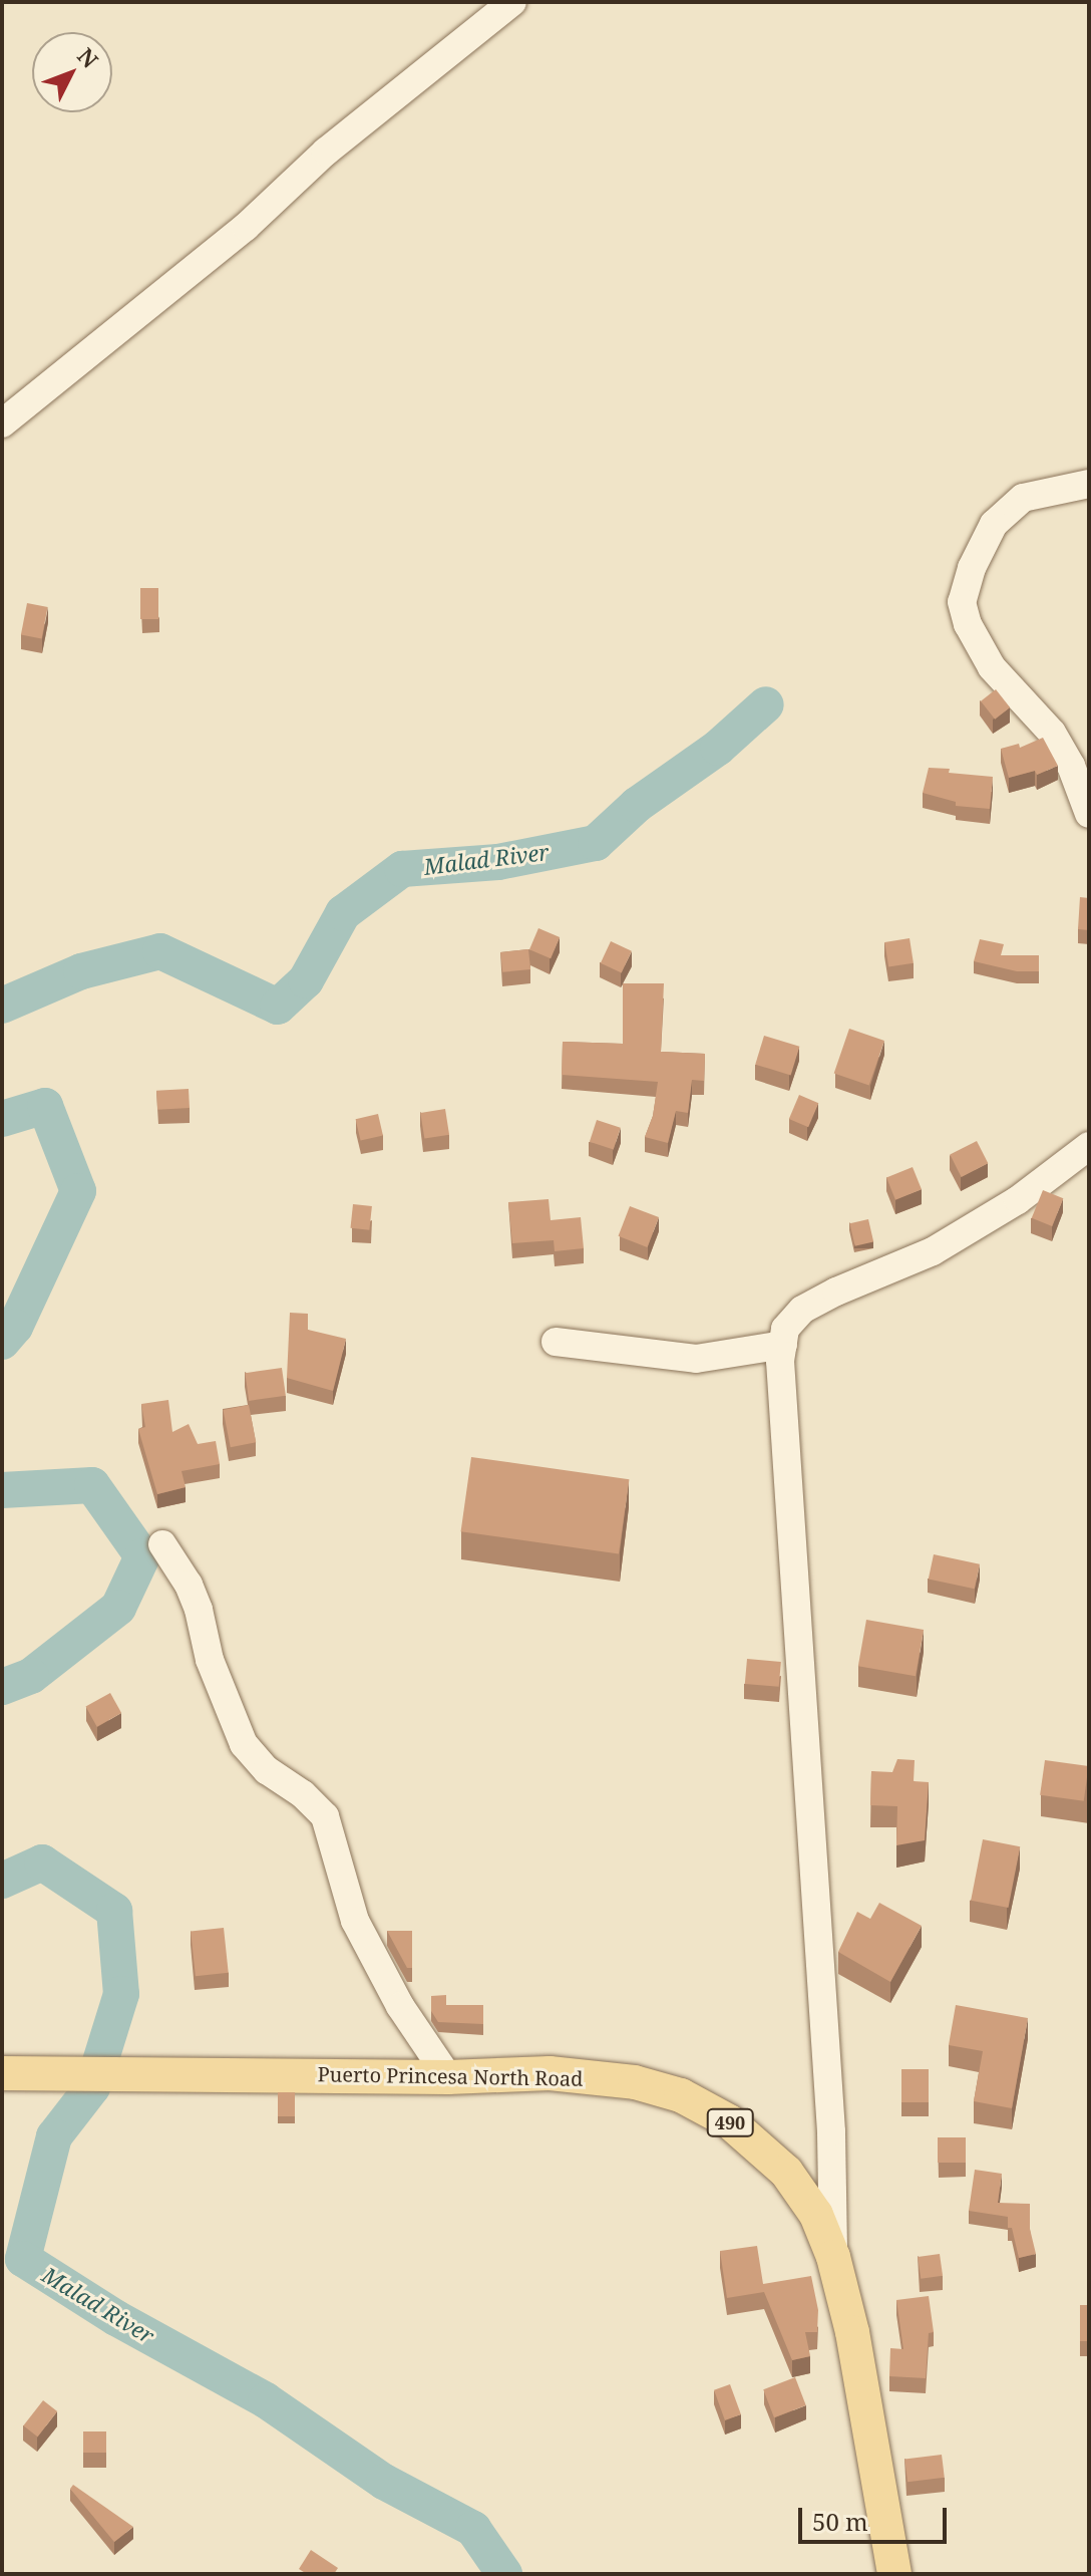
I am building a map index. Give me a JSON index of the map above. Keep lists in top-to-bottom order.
{
  "streets": {
    "main road": ["Puerto Princesa North Road", "490"]
  },
  "water": ["Malad River"],
  "scale_bar": "50 m",
  "north": "top right"
}
